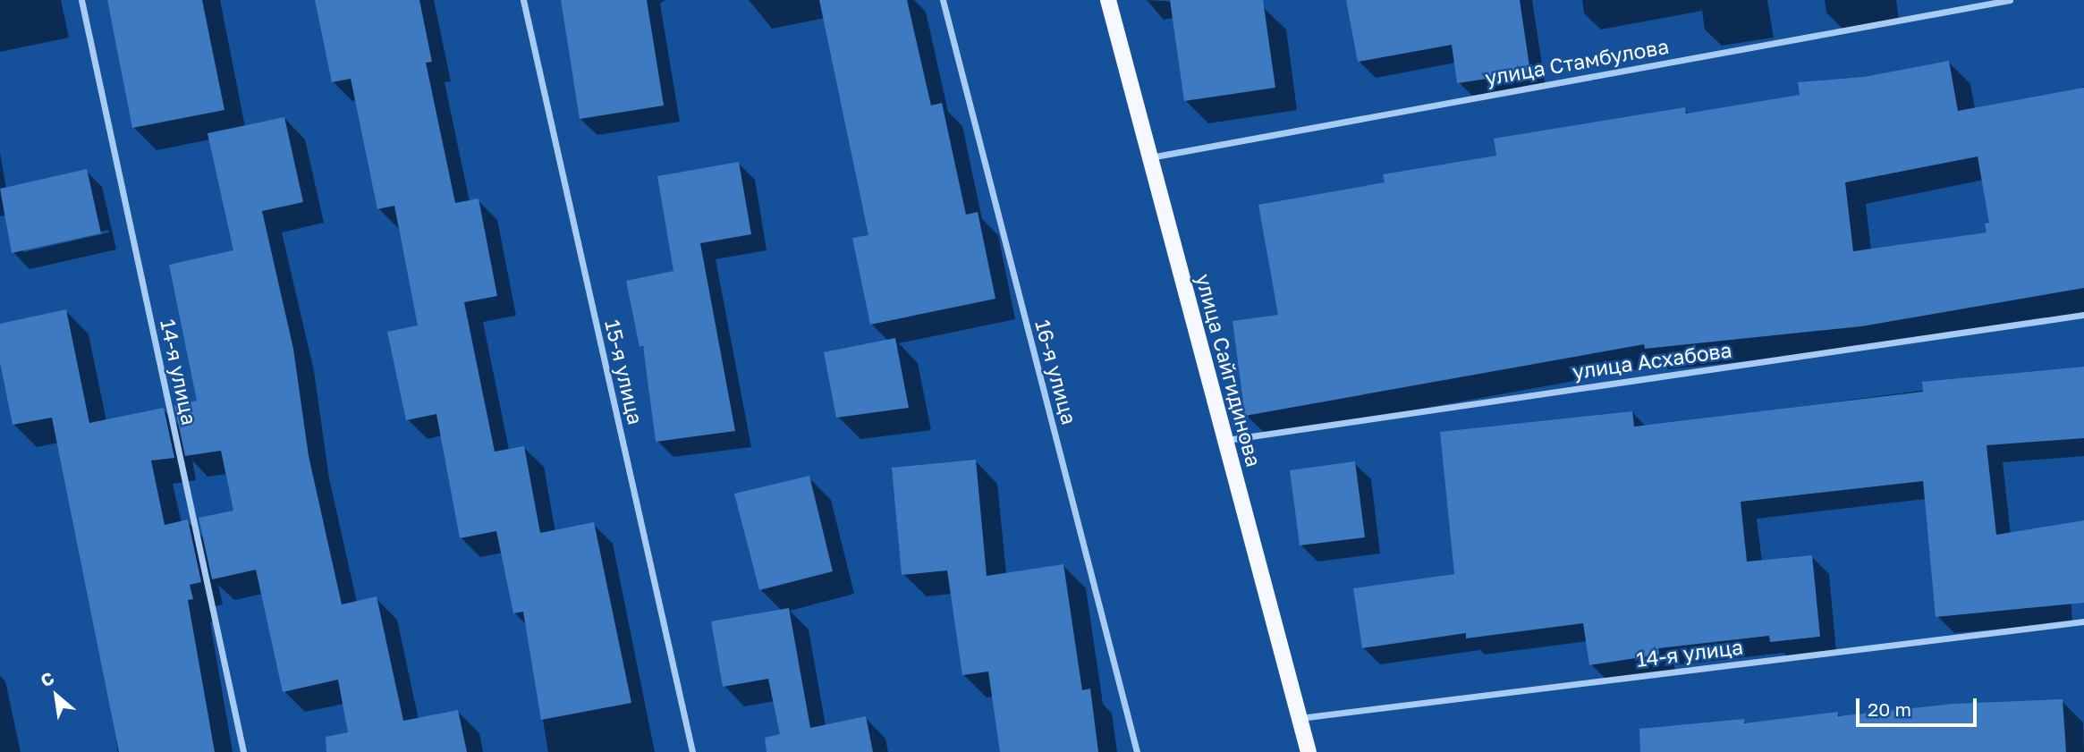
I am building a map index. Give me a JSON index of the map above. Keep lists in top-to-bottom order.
{
  "streets": {
    "main road": ["улица Сайгидинова"],
    "street": [
      "улица Стамбулова",
      "улица Асхабова",
      "14-я улица",
      "15-я улица",
      "16-я улица"
    ]
  },
  "crossings": [
    ["улица Стамбулова", "улица Сайгидинова"],
    ["улица Асхабова", "улица Сайгидинова"],
    ["улица Сайгидинова", "14-я улица"]
  ],
  "scale_bar": "20 m",
  "north": "top left"
}
